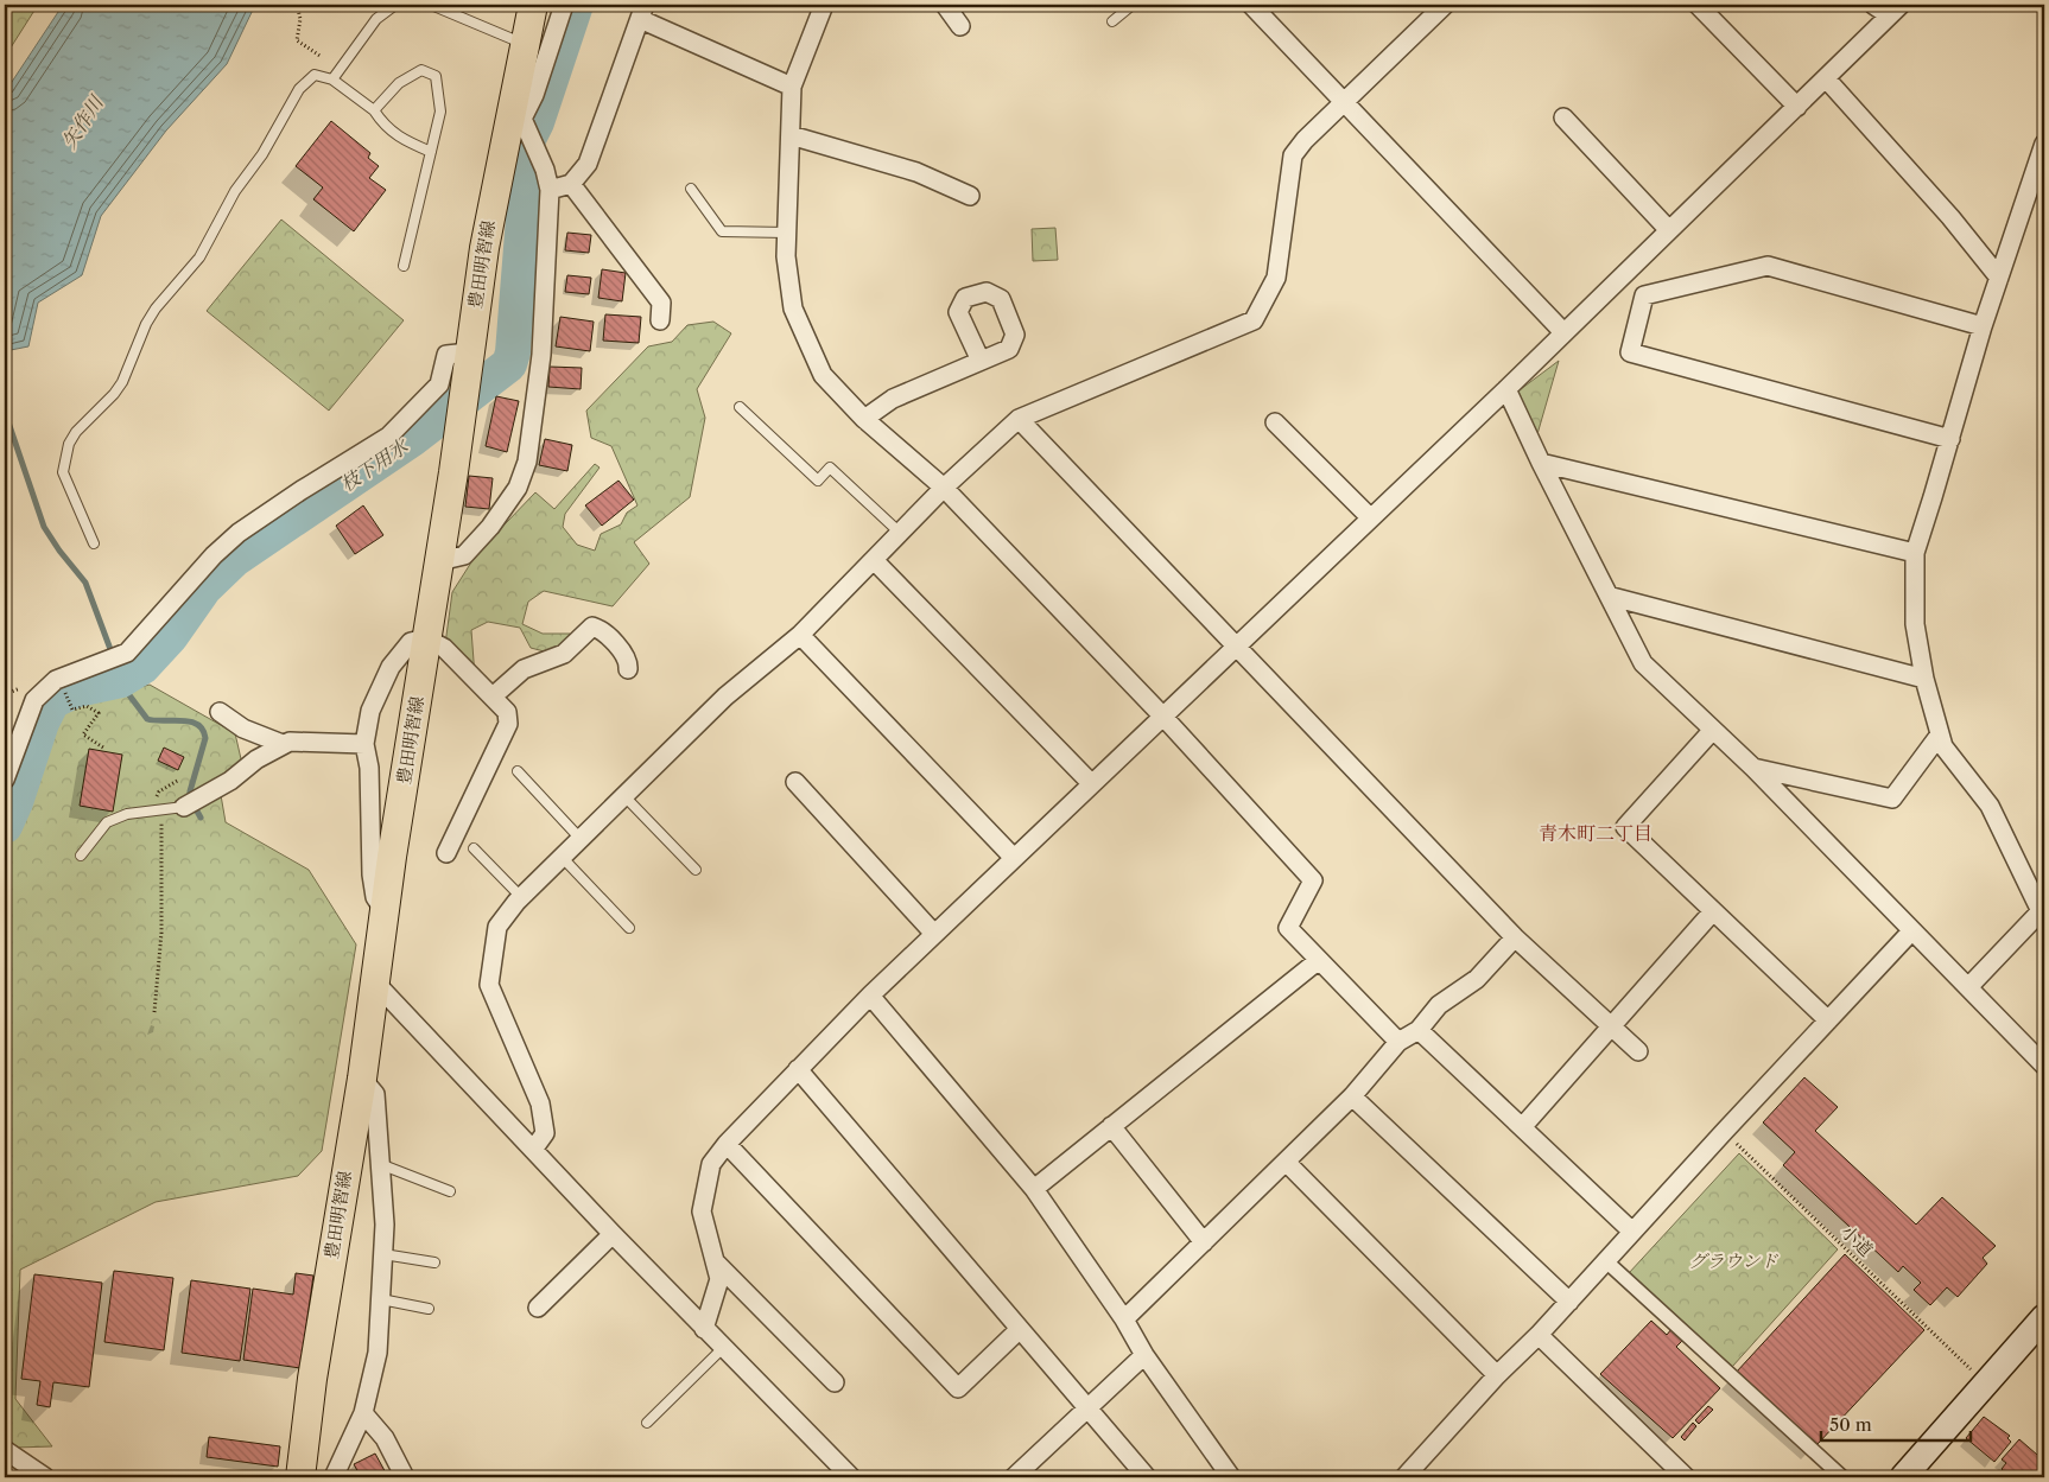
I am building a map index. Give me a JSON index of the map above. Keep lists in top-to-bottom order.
{
  "streets": {
    "main road": ["豊田明智線"],
    "path": ["小道"]
  },
  "districts": ["青木町二丁目"],
  "water": ["矢作川", "枝下用水"],
  "parks": ["グラウンド"],
  "scale_bar": "50 m"
}
